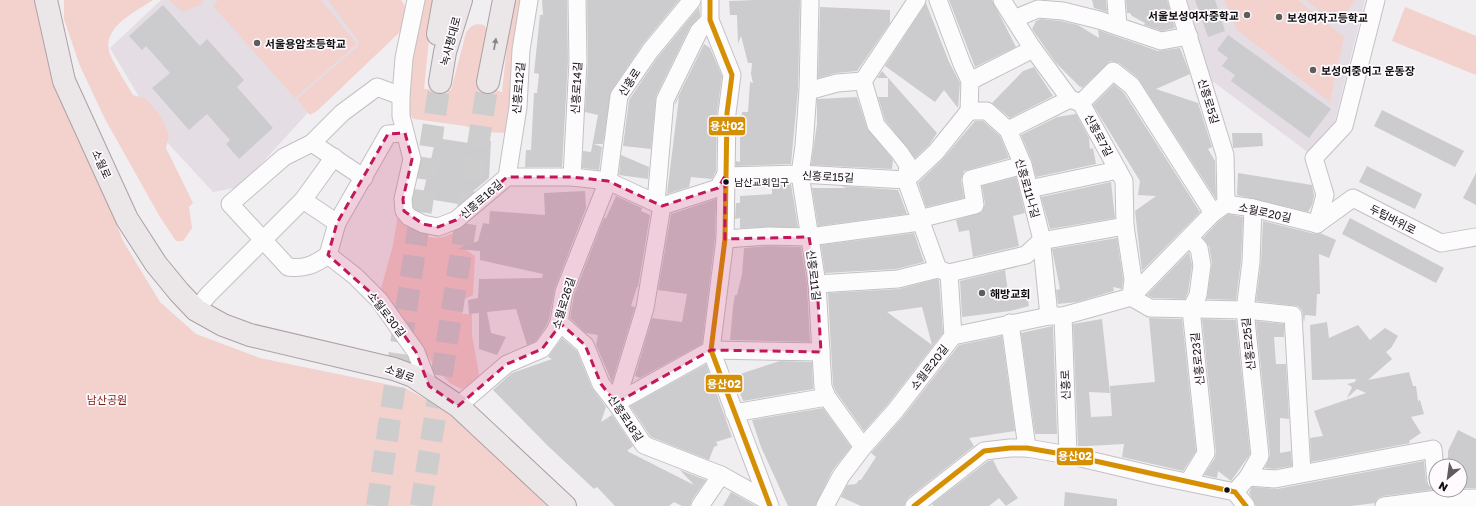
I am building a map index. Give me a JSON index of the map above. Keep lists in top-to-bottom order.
{
  "streets": {
    "main road": ["녹사평대로", "소월로"],
    "street": [
      "신흥로",
      "신흥로12길",
      "신흥로14길",
      "신흥로5길",
      "신흥로7길",
      "신흥로15길",
      "신흥로11나길",
      "신흥로16길",
      "소월로20길",
      "두텁바위로",
      "신흥로11길",
      "소월로26길",
      "소월로30길",
      "신흥로25길",
      "신흥로23길",
      "신흥로18길"
    ]
  },
  "crossings": [
    ["신흥로", "신흥로11나길"],
    ["신흥로", "신흥로16길"],
    ["신흥로", "소월로20길"],
    ["신흥로", "소월로26길"],
    ["신흥로12길", "신흥로16길"],
    ["신흥로14길", "신흥로16길"],
    ["신흥로5길", "소월로20길"],
    ["신흥로7길", "소월로20길"],
    ["소월로", "소월로26길"],
    ["소월로", "소월로30길"],
    ["신흥로15길", "신흥로11길"],
    ["신흥로11나길", "소월로20길"],
    ["신흥로16길", "소월로26길"],
    ["소월로20길", "두텁바위로"],
    ["소월로20길", "신흥로11길"],
    ["소월로20길", "신흥로25길"],
    ["소월로26길", "신흥로18길"]
  ],
  "parks": ["남산공원"],
  "places": [
    "서울보성여자중학교",
    "보성여자고등학교",
    "서울용암초등학교",
    "보성여중여고 운동장",
    "남산교회입구",
    "해방교회"
  ],
  "lines": ["transit line 용산02"],
  "north": "bottom left"
}
